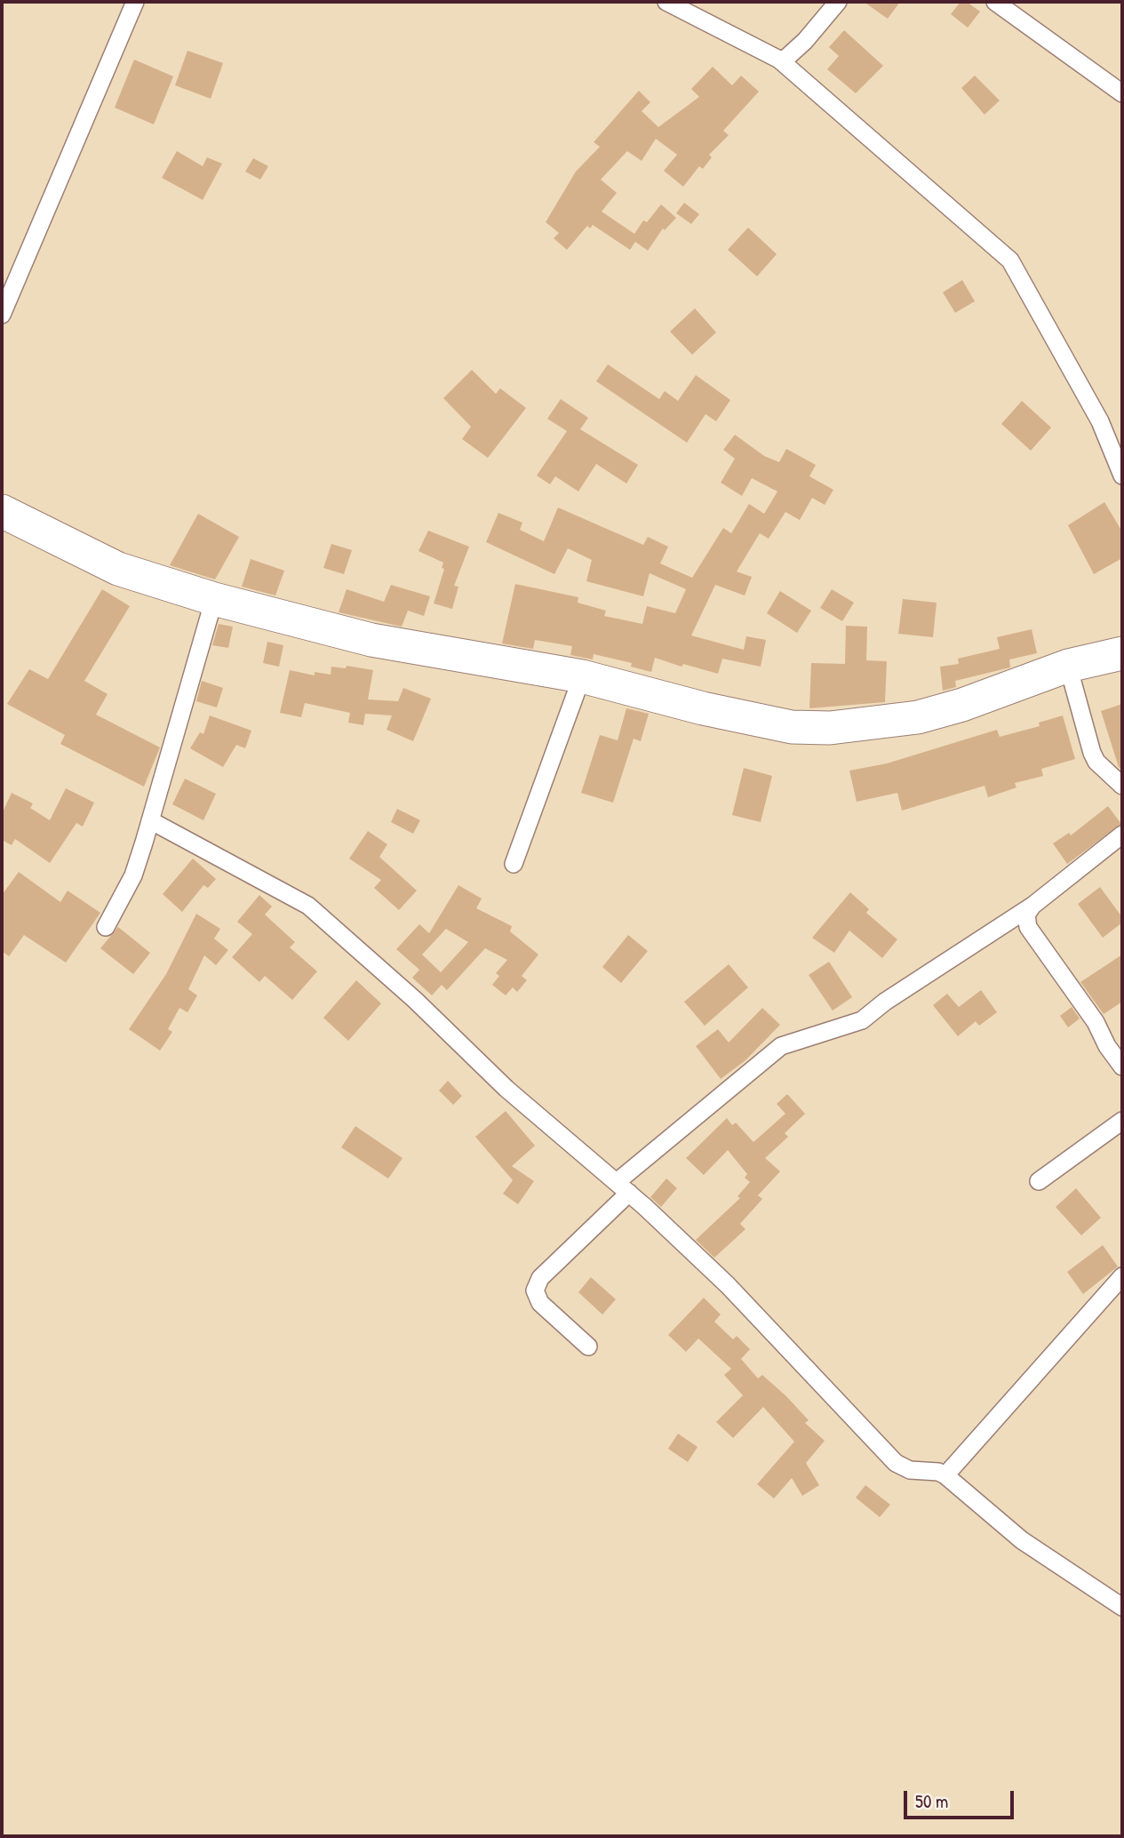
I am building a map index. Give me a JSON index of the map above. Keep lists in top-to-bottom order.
{
  "scale_bar": "50 m"
}
